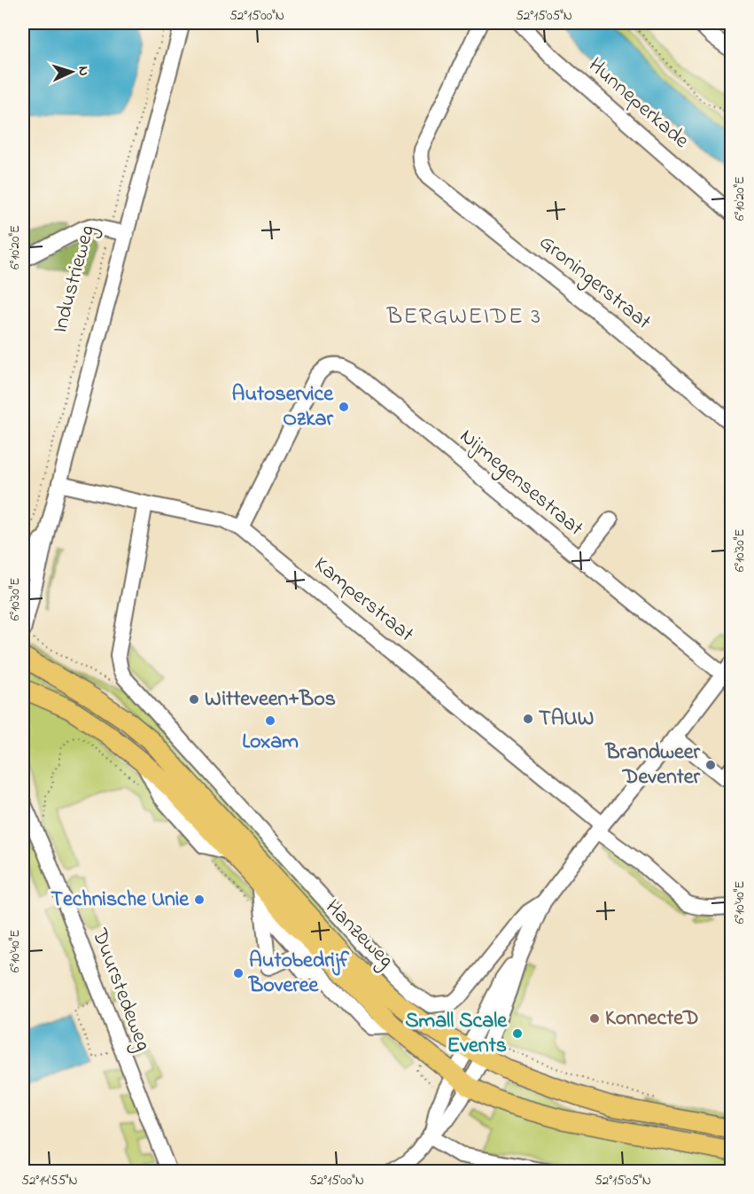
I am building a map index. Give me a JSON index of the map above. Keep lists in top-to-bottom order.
{
  "streets": {
    "main road": ["Hanzeweg"],
    "street": [
      "Hunneperkade",
      "Industrieweg",
      "Groningerstraat",
      "Nijmegensestraat",
      "Kamperstraat",
      "Duurstedeweg"
    ]
  },
  "crossings": [
    ["Industrieweg", "Kamperstraat"],
    ["Nijmegensestraat", "Kamperstraat"]
  ],
  "districts": ["BERGWEIDE 3"],
  "places": [
    "Autoservice Ozkar",
    "Witteveen+Bos",
    "TAUW",
    "Loxam",
    "Brandweer Deventer",
    "Technische Unie",
    "Autobedrijf Boveree",
    "KonnecteD",
    "Small Scale Events"
  ],
  "north": "right",
  "coordinates": [
    "52°15'00\"N",
    "52°15'05\"N",
    "6°10'20\"E",
    "6°10'30\"E",
    "6°10'40\"E",
    "52°14'55\"N"
  ]
}
